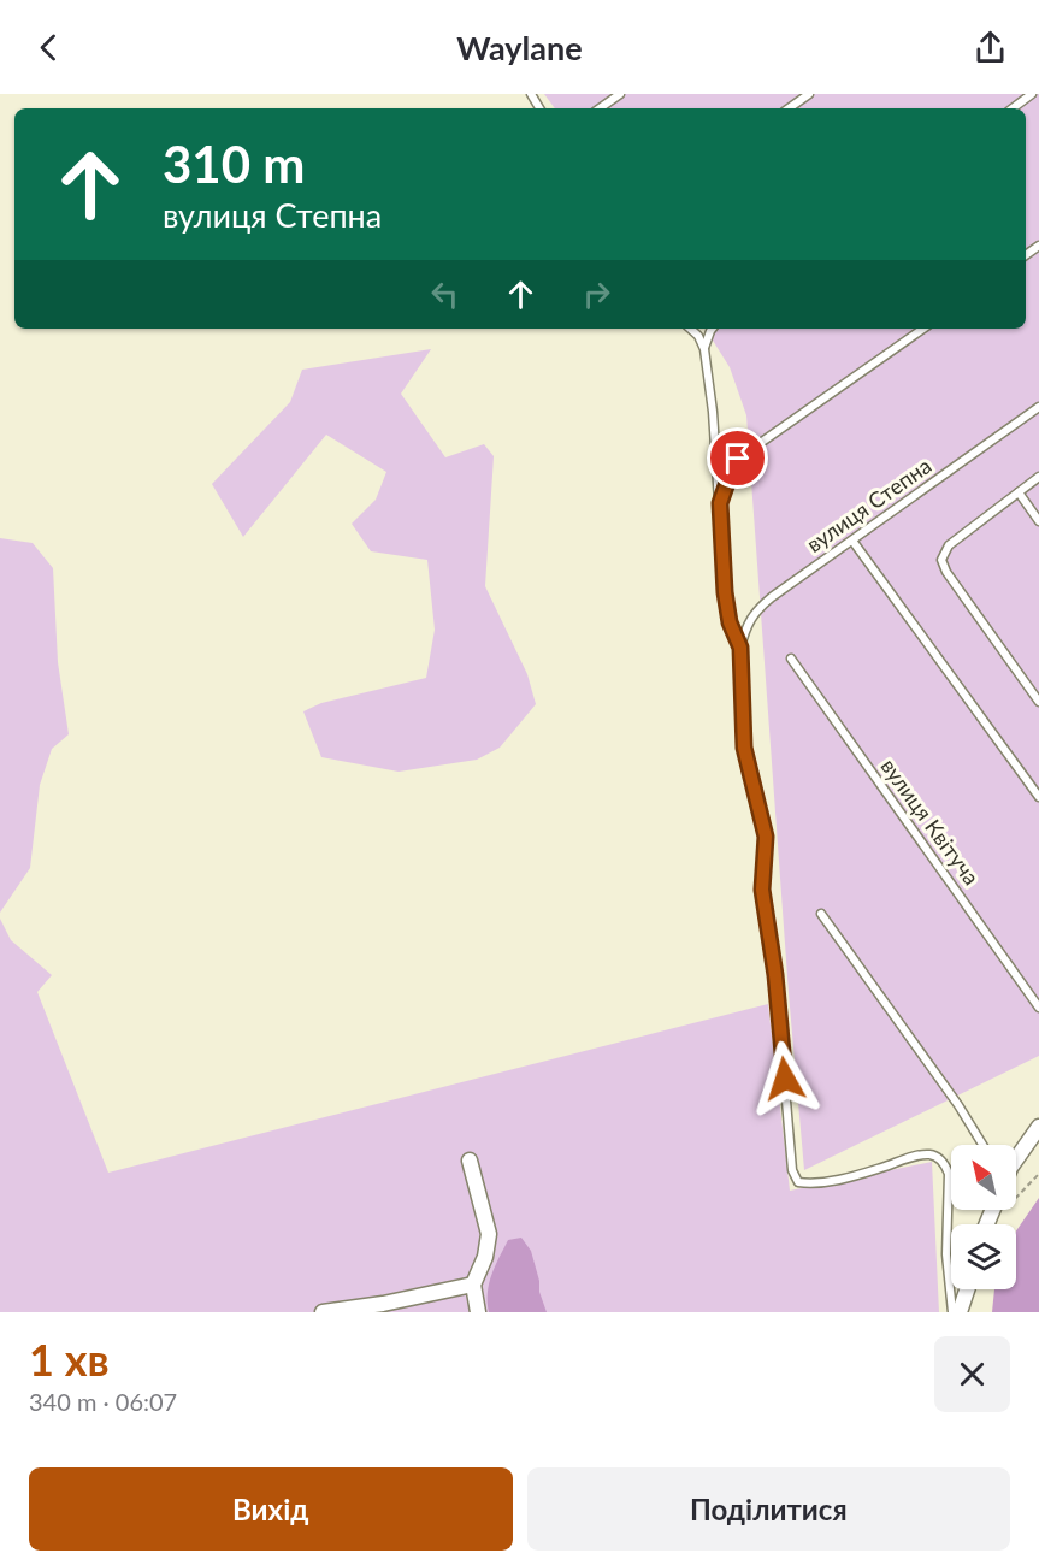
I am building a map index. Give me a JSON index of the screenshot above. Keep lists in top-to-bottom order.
{
  "streets": {
    "lane": ["вулиця Степна", "вулиця Квітуча"]
  },
  "north": "top left",
  "page": {
    "header": "Waylane",
    "turn": ["310 m", "вулиця Степна"],
    "heading": ["1 хв", "340 m · 06:07"],
    "buttons": ["Вихід", "Поділитися"]
  }
}
